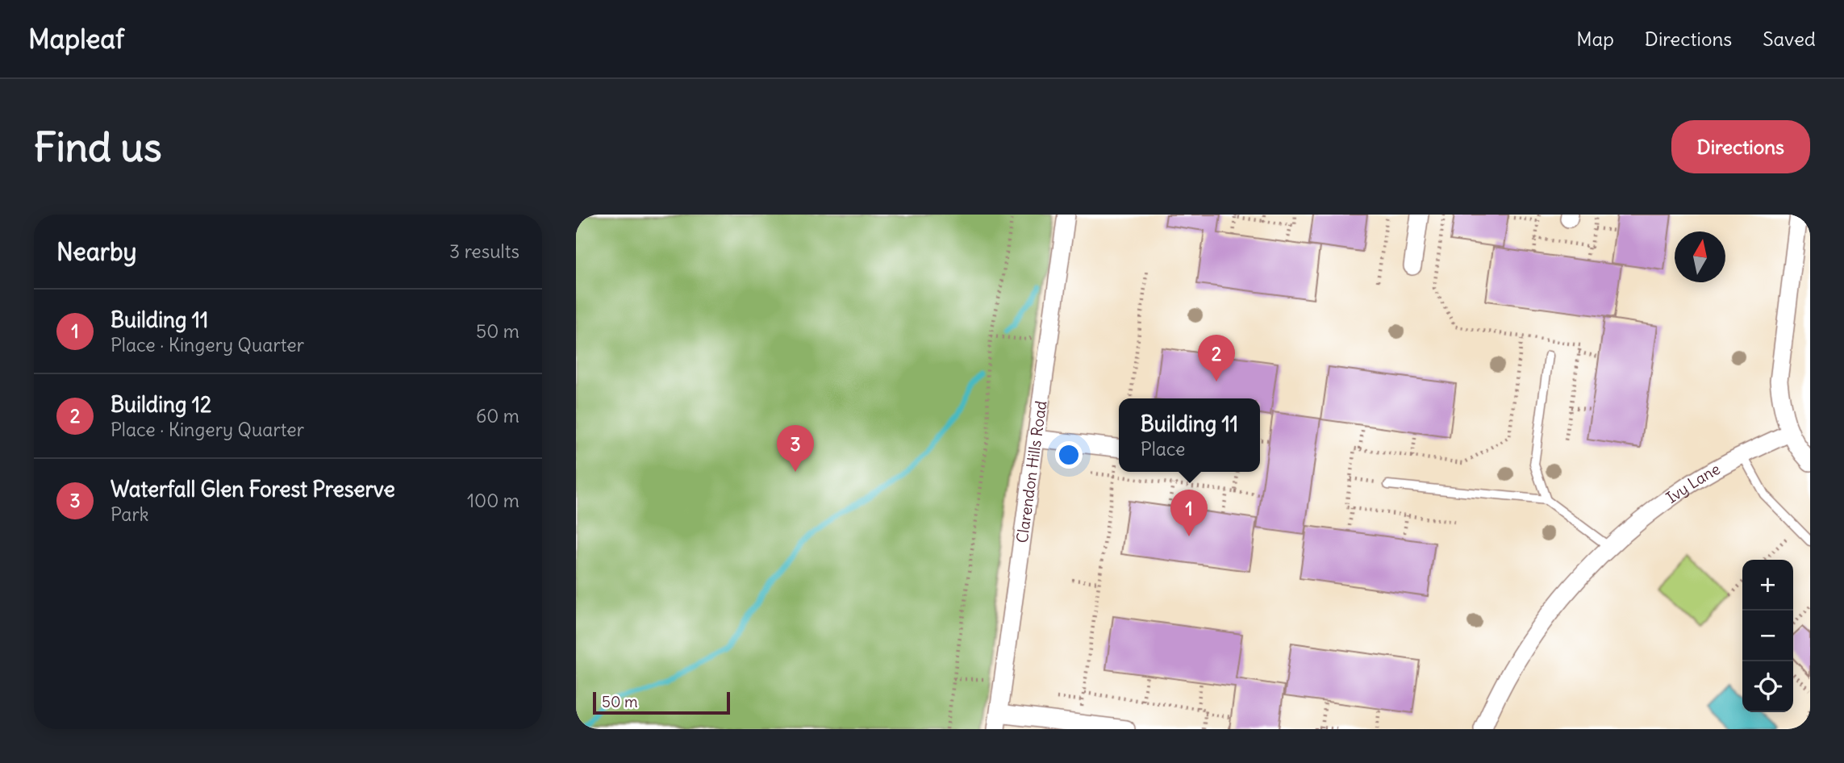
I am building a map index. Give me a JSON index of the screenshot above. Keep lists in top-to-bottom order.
{
  "streets": {
    "street": ["Clarendon Hills Road", "Ivy Lane"]
  },
  "scale_bar": "50 m",
  "north": "top",
  "page": {
    "header": "Mapleaf",
    "nav": ["Map", "Directions", "Saved"],
    "buttons": "Directions",
    "title": "Find us",
    "heading": ["Nearby", "3 results"],
    "list": [
      {
        "mark": "1",
        "name": "Building 11",
        "note": "Place · Kingery Quarter",
        "value": "50 m"
      },
      {
        "mark": "2",
        "name": "Building 12",
        "note": "Place · Kingery Quarter",
        "value": "60 m"
      },
      {
        "mark": "3",
        "name": "Waterfall Glen Forest Preserve",
        "note": "Park",
        "value": "100 m"
      }
    ],
    "pins": ["2", "3", "1"],
    "popup": ["Building 11", "Place"],
    "map_buttons": ["+", "−"],
    "scale": "50 m"
  }
}
